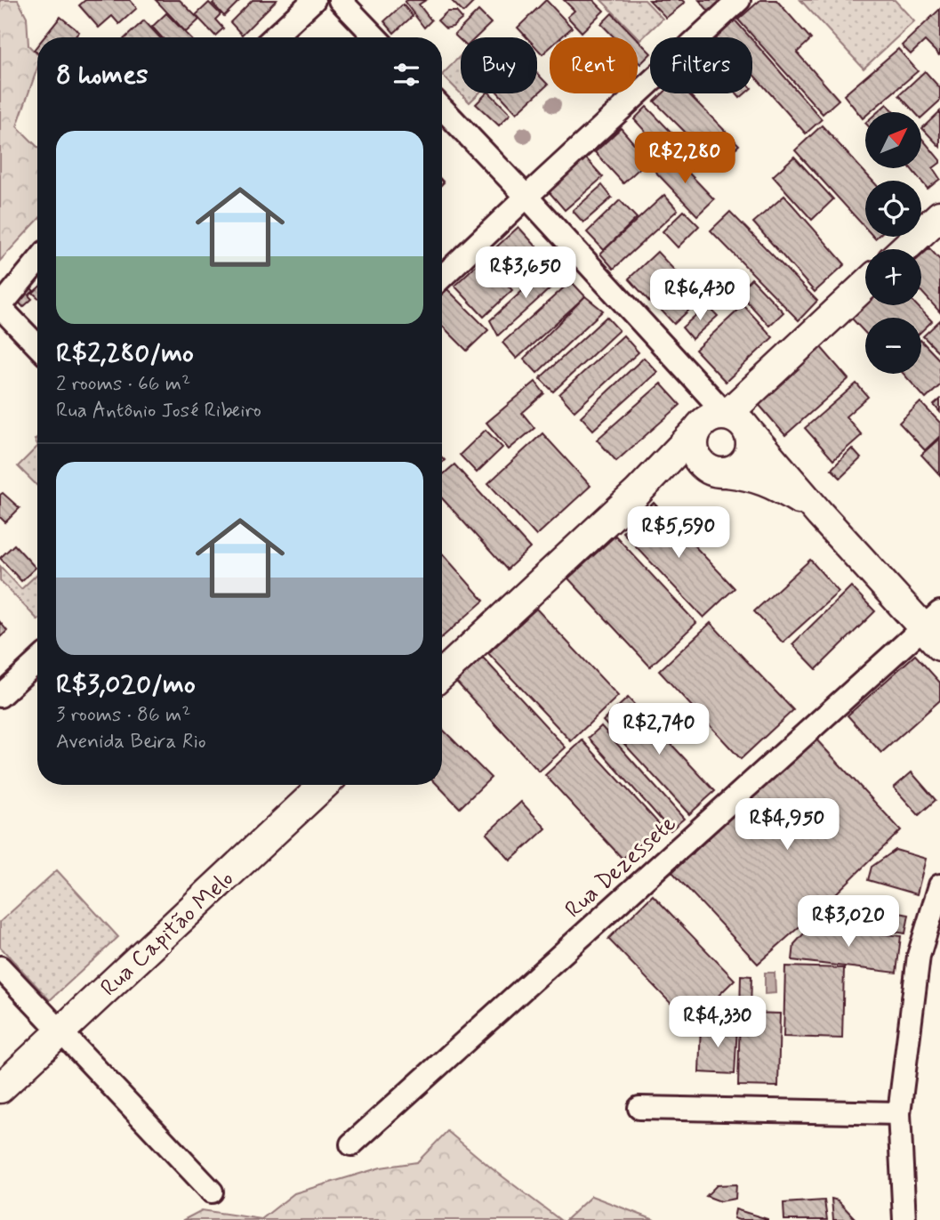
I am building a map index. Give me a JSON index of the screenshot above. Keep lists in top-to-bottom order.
{
  "streets": {
    "main road": ["Rua Capitão Melo"],
    "street": ["Rua Dezessete"]
  },
  "north": "top right",
  "page": {
    "chip": ["Buy", "Rent", "Filters"],
    "heading": "8 homes",
    "map_buttons": ["+", "−"],
    "list": [
      {
        "name": "R$2,280/mo",
        "note": "2 rooms · 66 m² · Rua Antônio José Ribeiro"
      },
      {
        "name": "R$3,020/mo",
        "note": "3 rooms · 86 m² · Avenida Beira Rio"
      }
    ],
    "price": [
      "R$2,280",
      "R$3,650",
      "R$6,430",
      "R$5,590",
      "R$2,740",
      "R$4,950",
      "R$3,020",
      "R$4,330"
    ]
  }
}
